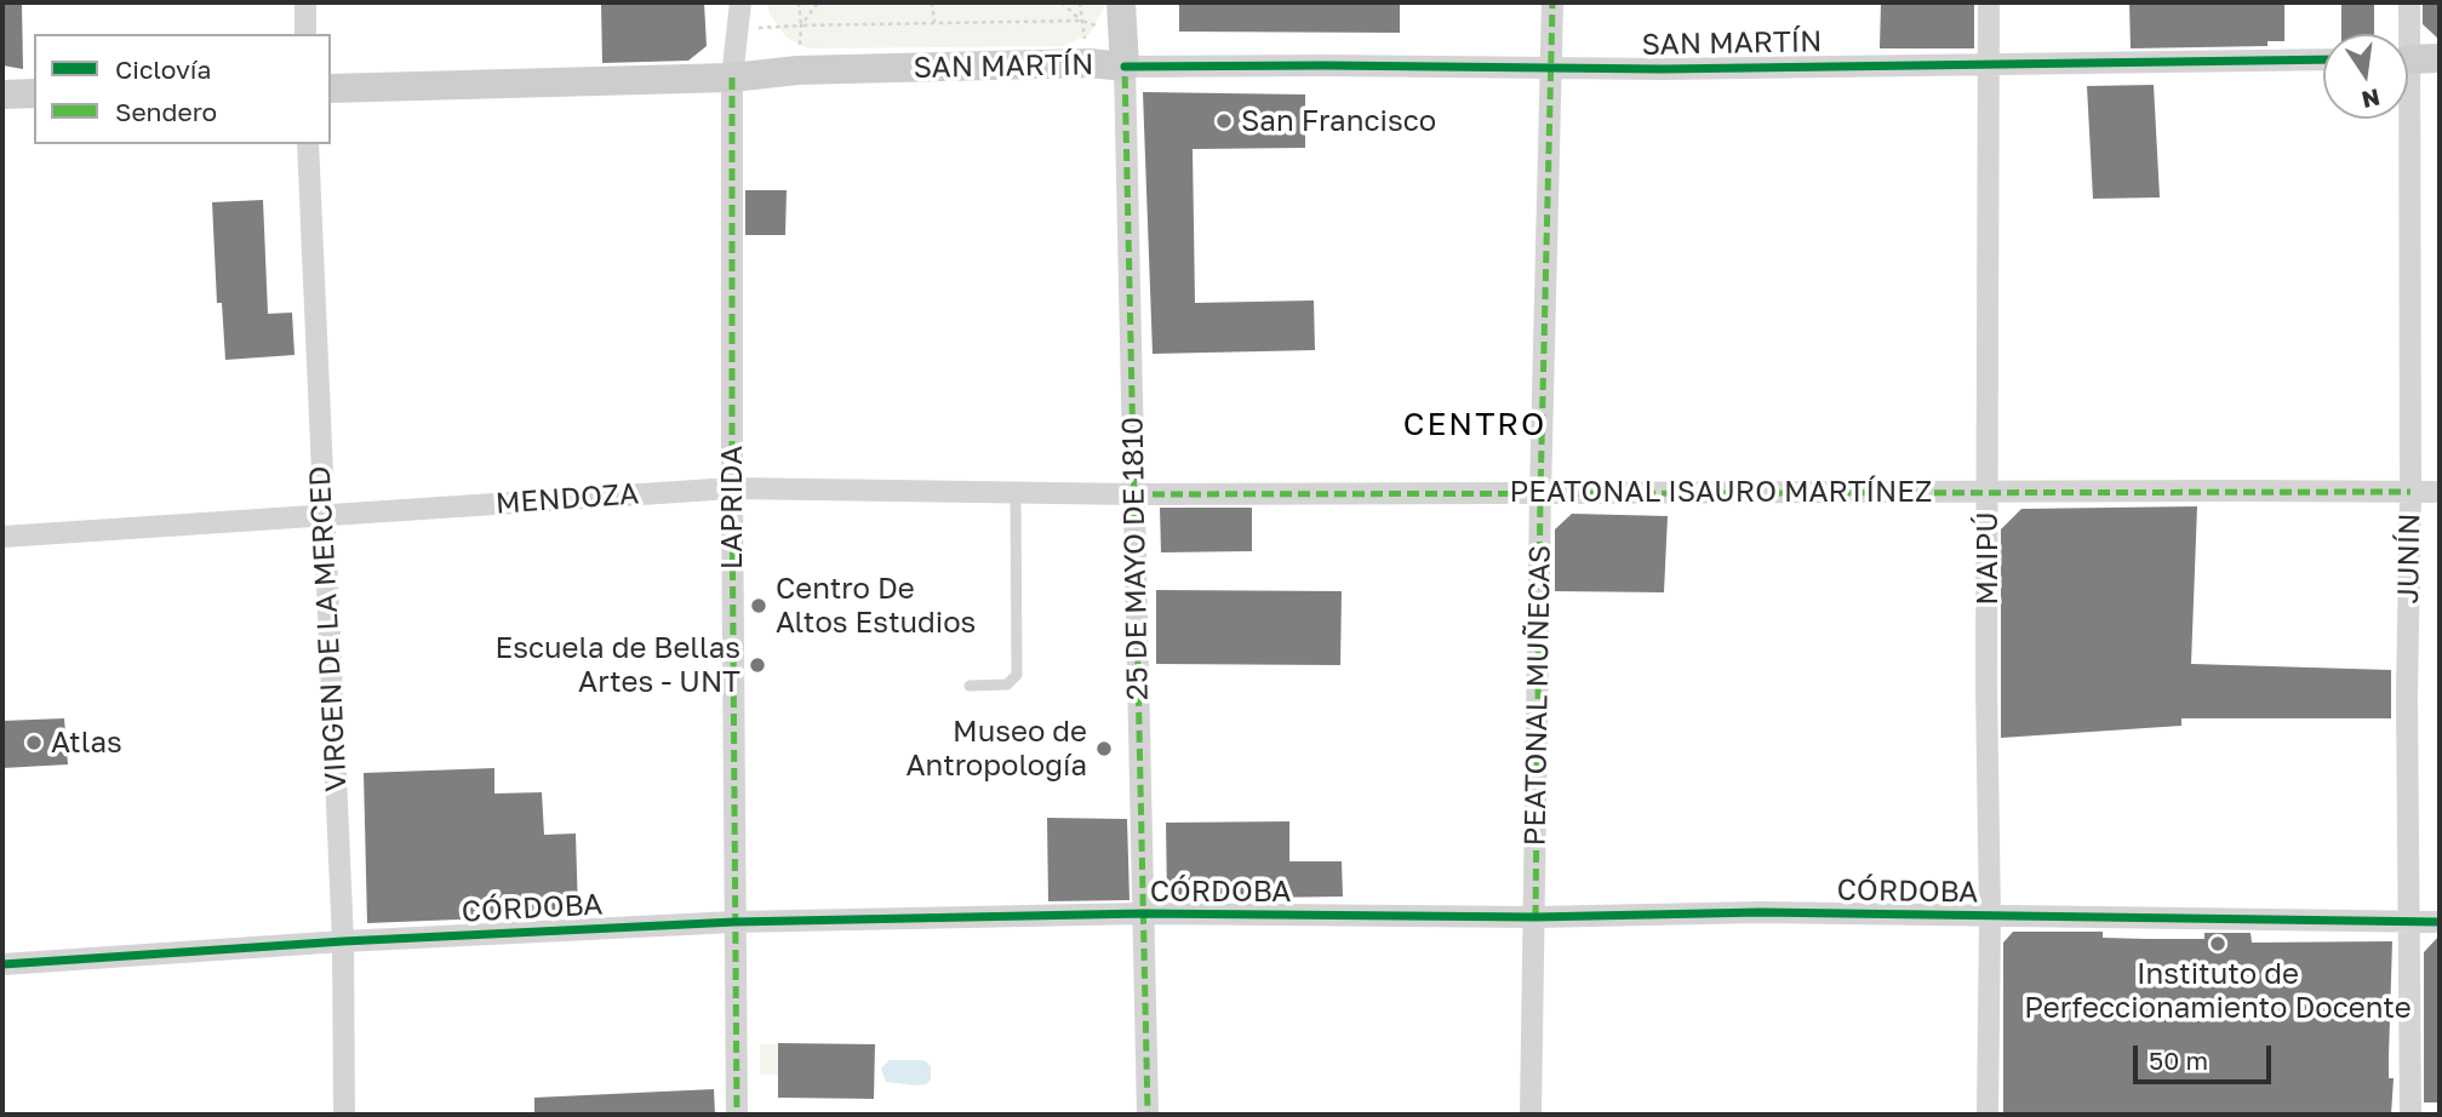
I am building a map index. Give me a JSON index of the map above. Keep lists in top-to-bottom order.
{
  "streets": {
    "main road": ["SAN MARTÍN", "25 DE MAYO DE 1810"],
    "street": [
      "PEATONAL ISAURO MARTÍNEZ",
      "MENDOZA",
      "LAPRIDA",
      "MAIPÚ",
      "JUNÍN",
      "VIRGEN DE LA MERCED",
      "PEATONAL MUÑECAS",
      "CÓRDOBA"
    ]
  },
  "crossings": [
    ["SAN MARTÍN", "LAPRIDA"],
    ["SAN MARTÍN", "25 DE MAYO DE 1810"],
    ["SAN MARTÍN", "MAIPÚ"],
    ["SAN MARTÍN", "PEATONAL MUÑECAS"],
    ["PEATONAL ISAURO MARTÍNEZ", "MENDOZA"],
    ["PEATONAL ISAURO MARTÍNEZ", "25 DE MAYO DE 1810"],
    ["PEATONAL ISAURO MARTÍNEZ", "MAIPÚ"],
    ["PEATONAL ISAURO MARTÍNEZ", "JUNÍN"],
    ["PEATONAL ISAURO MARTÍNEZ", "PEATONAL MUÑECAS"],
    ["MENDOZA", "LAPRIDA"],
    ["MENDOZA", "25 DE MAYO DE 1810"],
    ["MENDOZA", "VIRGEN DE LA MERCED"],
    ["LAPRIDA", "CÓRDOBA"],
    ["25 DE MAYO DE 1810", "CÓRDOBA"],
    ["MAIPÚ", "CÓRDOBA"],
    ["JUNÍN", "CÓRDOBA"],
    ["VIRGEN DE LA MERCED", "CÓRDOBA"],
    ["PEATONAL MUÑECAS", "CÓRDOBA"]
  ],
  "districts": ["CENTRO"],
  "places": [
    "San Francisco",
    "Centro De Altos Estudios",
    "Escuela de Bellas Artes - UNT",
    "Atlas",
    "Museo de Antropología",
    "Instituto de Perfeccionamiento Docente"
  ],
  "legend": ["Ciclovía", "Sendero"],
  "scale_bar": "50 m",
  "north": "bottom"
}
